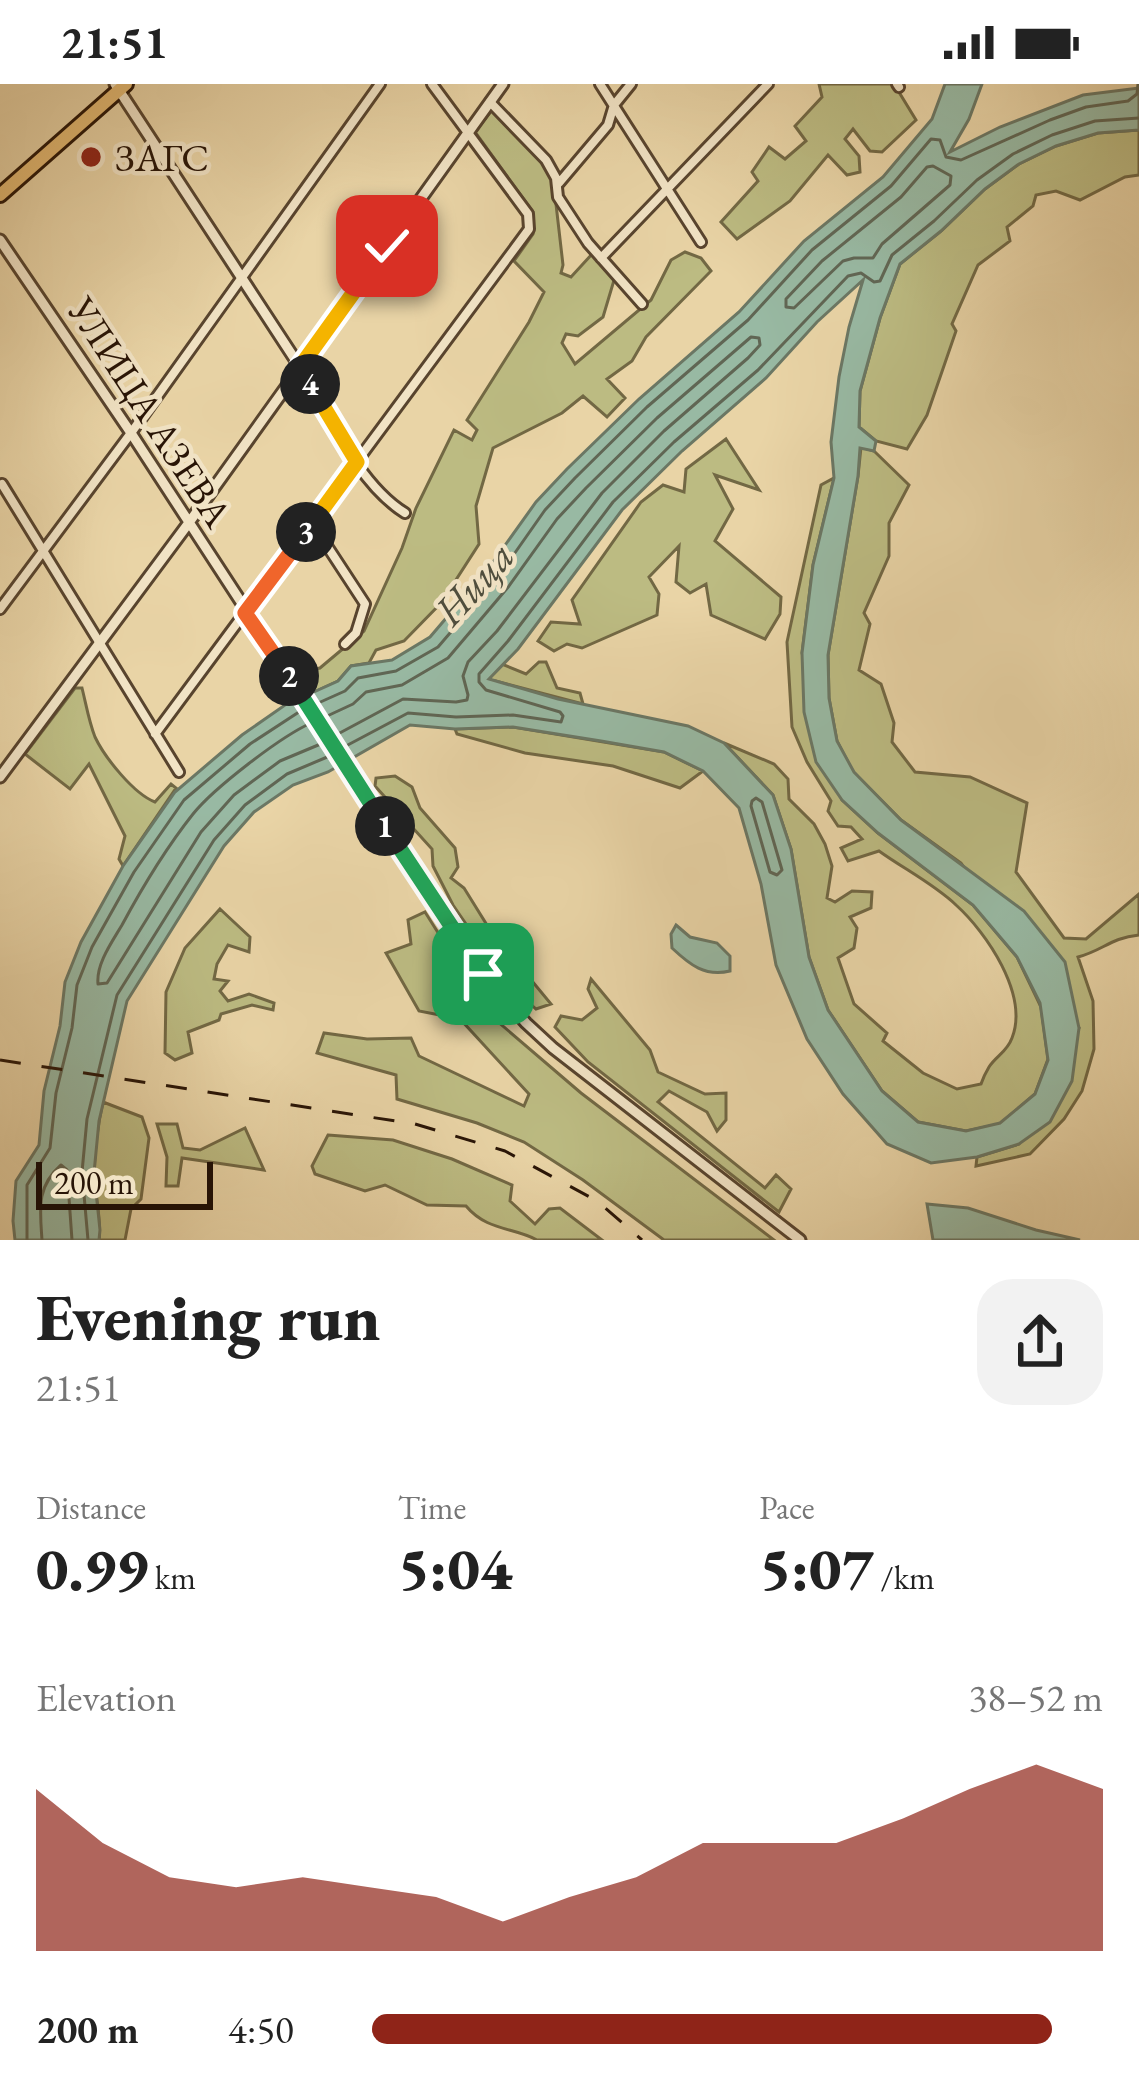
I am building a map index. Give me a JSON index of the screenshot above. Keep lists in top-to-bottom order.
{
  "streets": {
    "street": ["УЛИЦА АЗЕВА"]
  },
  "water": ["Ница"],
  "places": ["ЗАГС"],
  "scale_bar": "200 m",
  "page": {
    "status": "21:51",
    "pins": [
      "4",
      "3",
      "2",
      "1"
    ],
    "scale": "200 m",
    "heading": ["Evening run", "21:51"],
    "stats": [
      ["Distance", "0.99 km"],
      ["Time", "5:04"],
      ["Pace", "5:07 /km"]
    ],
    "chart": ["Elevation", "38–52 m"],
    "list": [
      {
        "name": "200 m",
        "note": "4:50"
      }
    ]
  }
}
